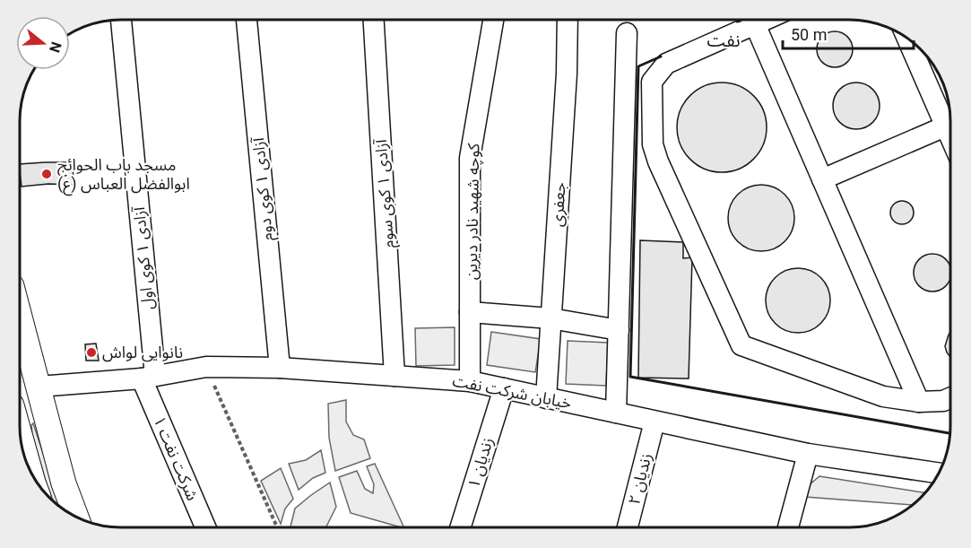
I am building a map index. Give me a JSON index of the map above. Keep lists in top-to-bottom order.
{
  "streets": {
    "street": [
      "آزادی ۱ کوی دوم",
      "آزادی ۱ کوی سوم",
      "جعفری",
      "کوچه شهید نادر دیرین",
      "آزادی ۱ کوی اول",
      "خیابان شرکت نفت",
      "شرکت نفت ۱",
      "زندیان ۱",
      "زندیان ۲"
    ]
  },
  "crossings": [
    ["آزادی ۱ کوی دوم", "خیابان شرکت نفت"],
    ["آزادی ۱ کوی سوم", "خیابان شرکت نفت"],
    ["جعفری", "خیابان شرکت نفت"],
    ["کوچه شهید نادر دیرین", "خیابان شرکت نفت"],
    ["آزادی ۱ کوی اول", "خیابان شرکت نفت"],
    ["آزادی ۱ کوی اول", "شرکت نفت ۱"],
    ["خیابان شرکت نفت", "شرکت نفت ۱"],
    ["خیابان شرکت نفت", "زندیان ۱"],
    ["خیابان شرکت نفت", "زندیان ۲"]
  ],
  "districts": ["نفت"],
  "places": ["مسجد باب الحوائج ابوالفضل العباس (ع)", "نانوایی لواش"],
  "scale_bar": "50 m",
  "north": "right"
}
